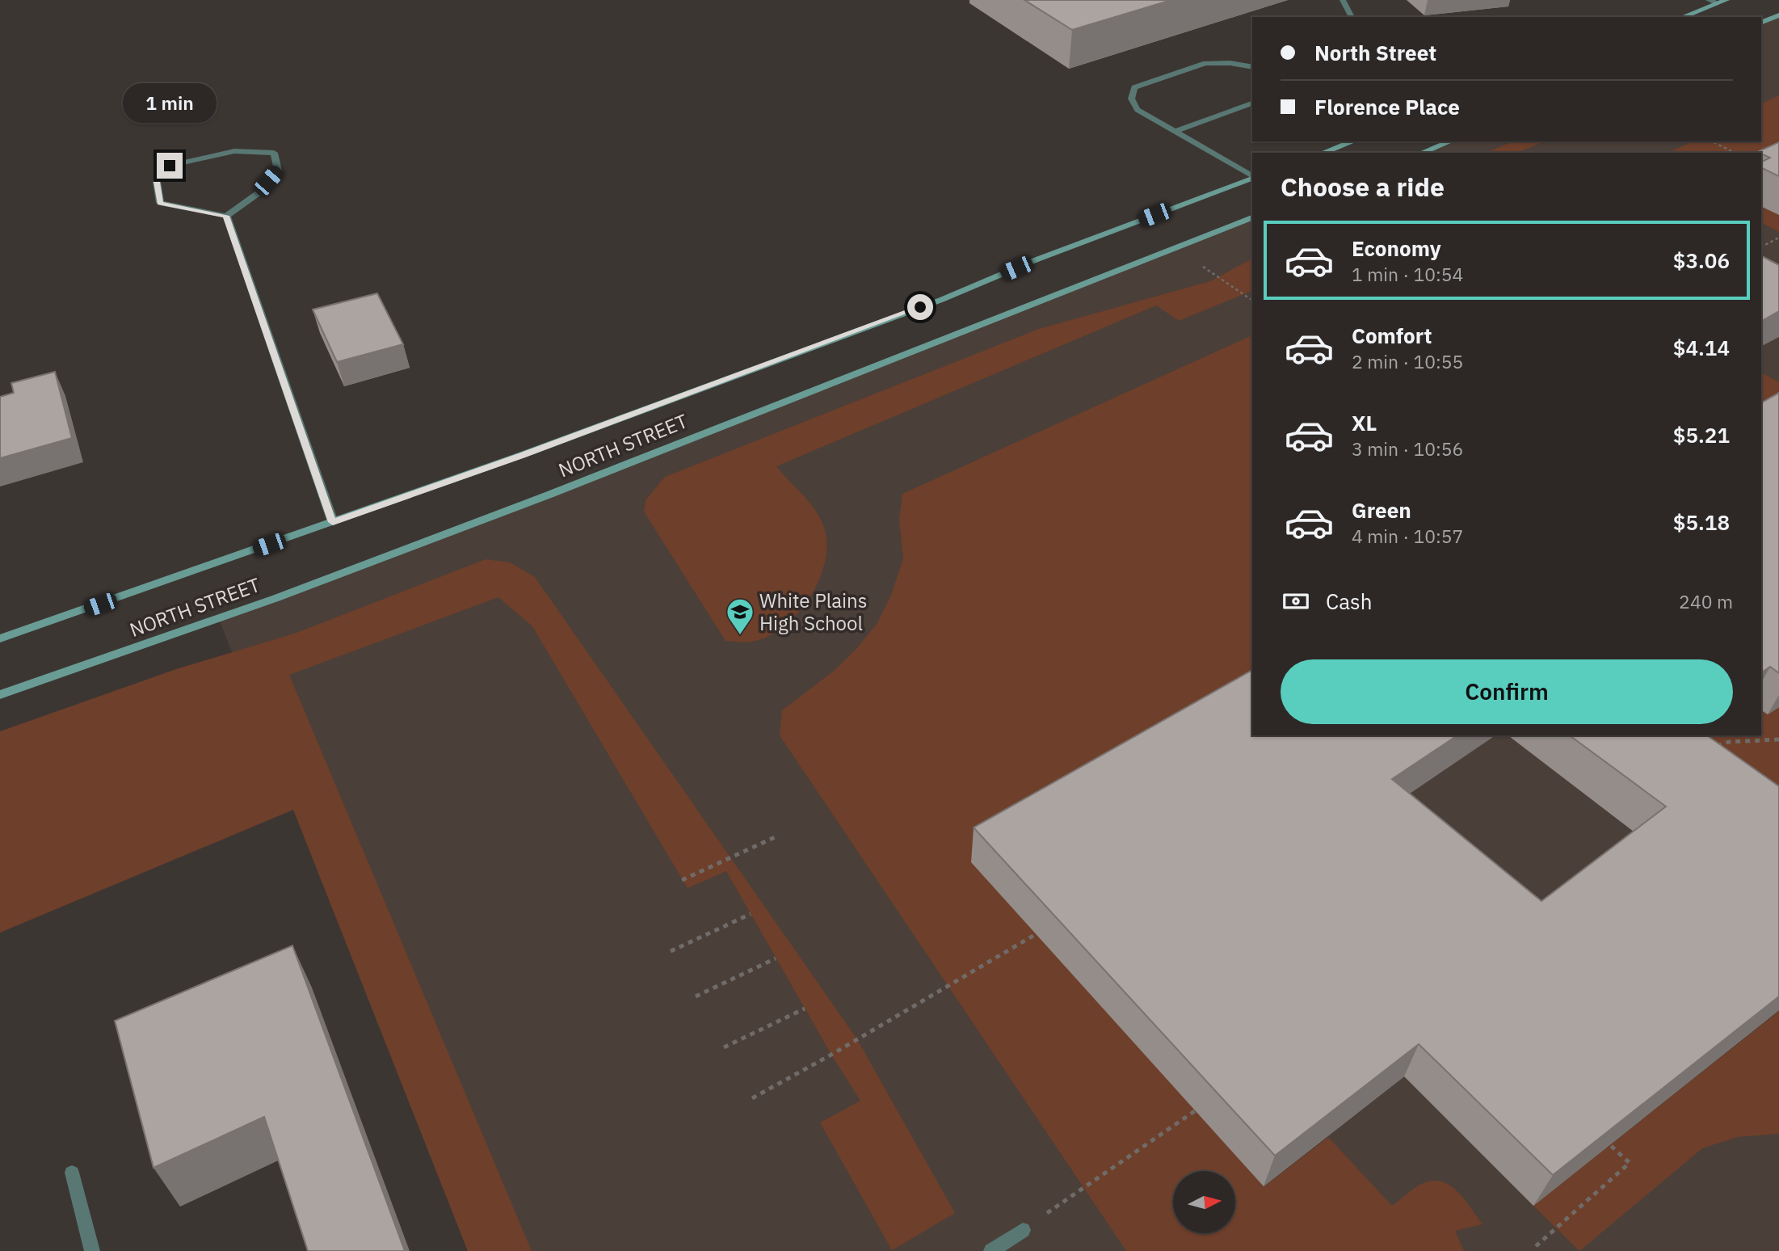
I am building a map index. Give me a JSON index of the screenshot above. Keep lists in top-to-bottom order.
{
  "streets": {
    "main road": ["NORTH STREET"]
  },
  "places": {
    "school or university": ["White Plains High School"]
  },
  "north": "right",
  "page": {
    "banner": ["North Street", "Florence Place"],
    "bubble": "1 min",
    "heading": "Choose a ride",
    "list": [
      {
        "name": "Economy",
        "note": "1 min · 10:54",
        "value": "$3.06"
      },
      {
        "name": "Comfort",
        "note": "2 min · 10:55",
        "value": "$4.14"
      },
      {
        "name": "XL",
        "note": "3 min · 10:56",
        "value": "$5.21"
      },
      {
        "name": "Green",
        "note": "4 min · 10:57",
        "value": "$5.18"
      }
    ],
    "pay": ["Cash", "240 m"],
    "buttons": "Confirm"
  }
}
